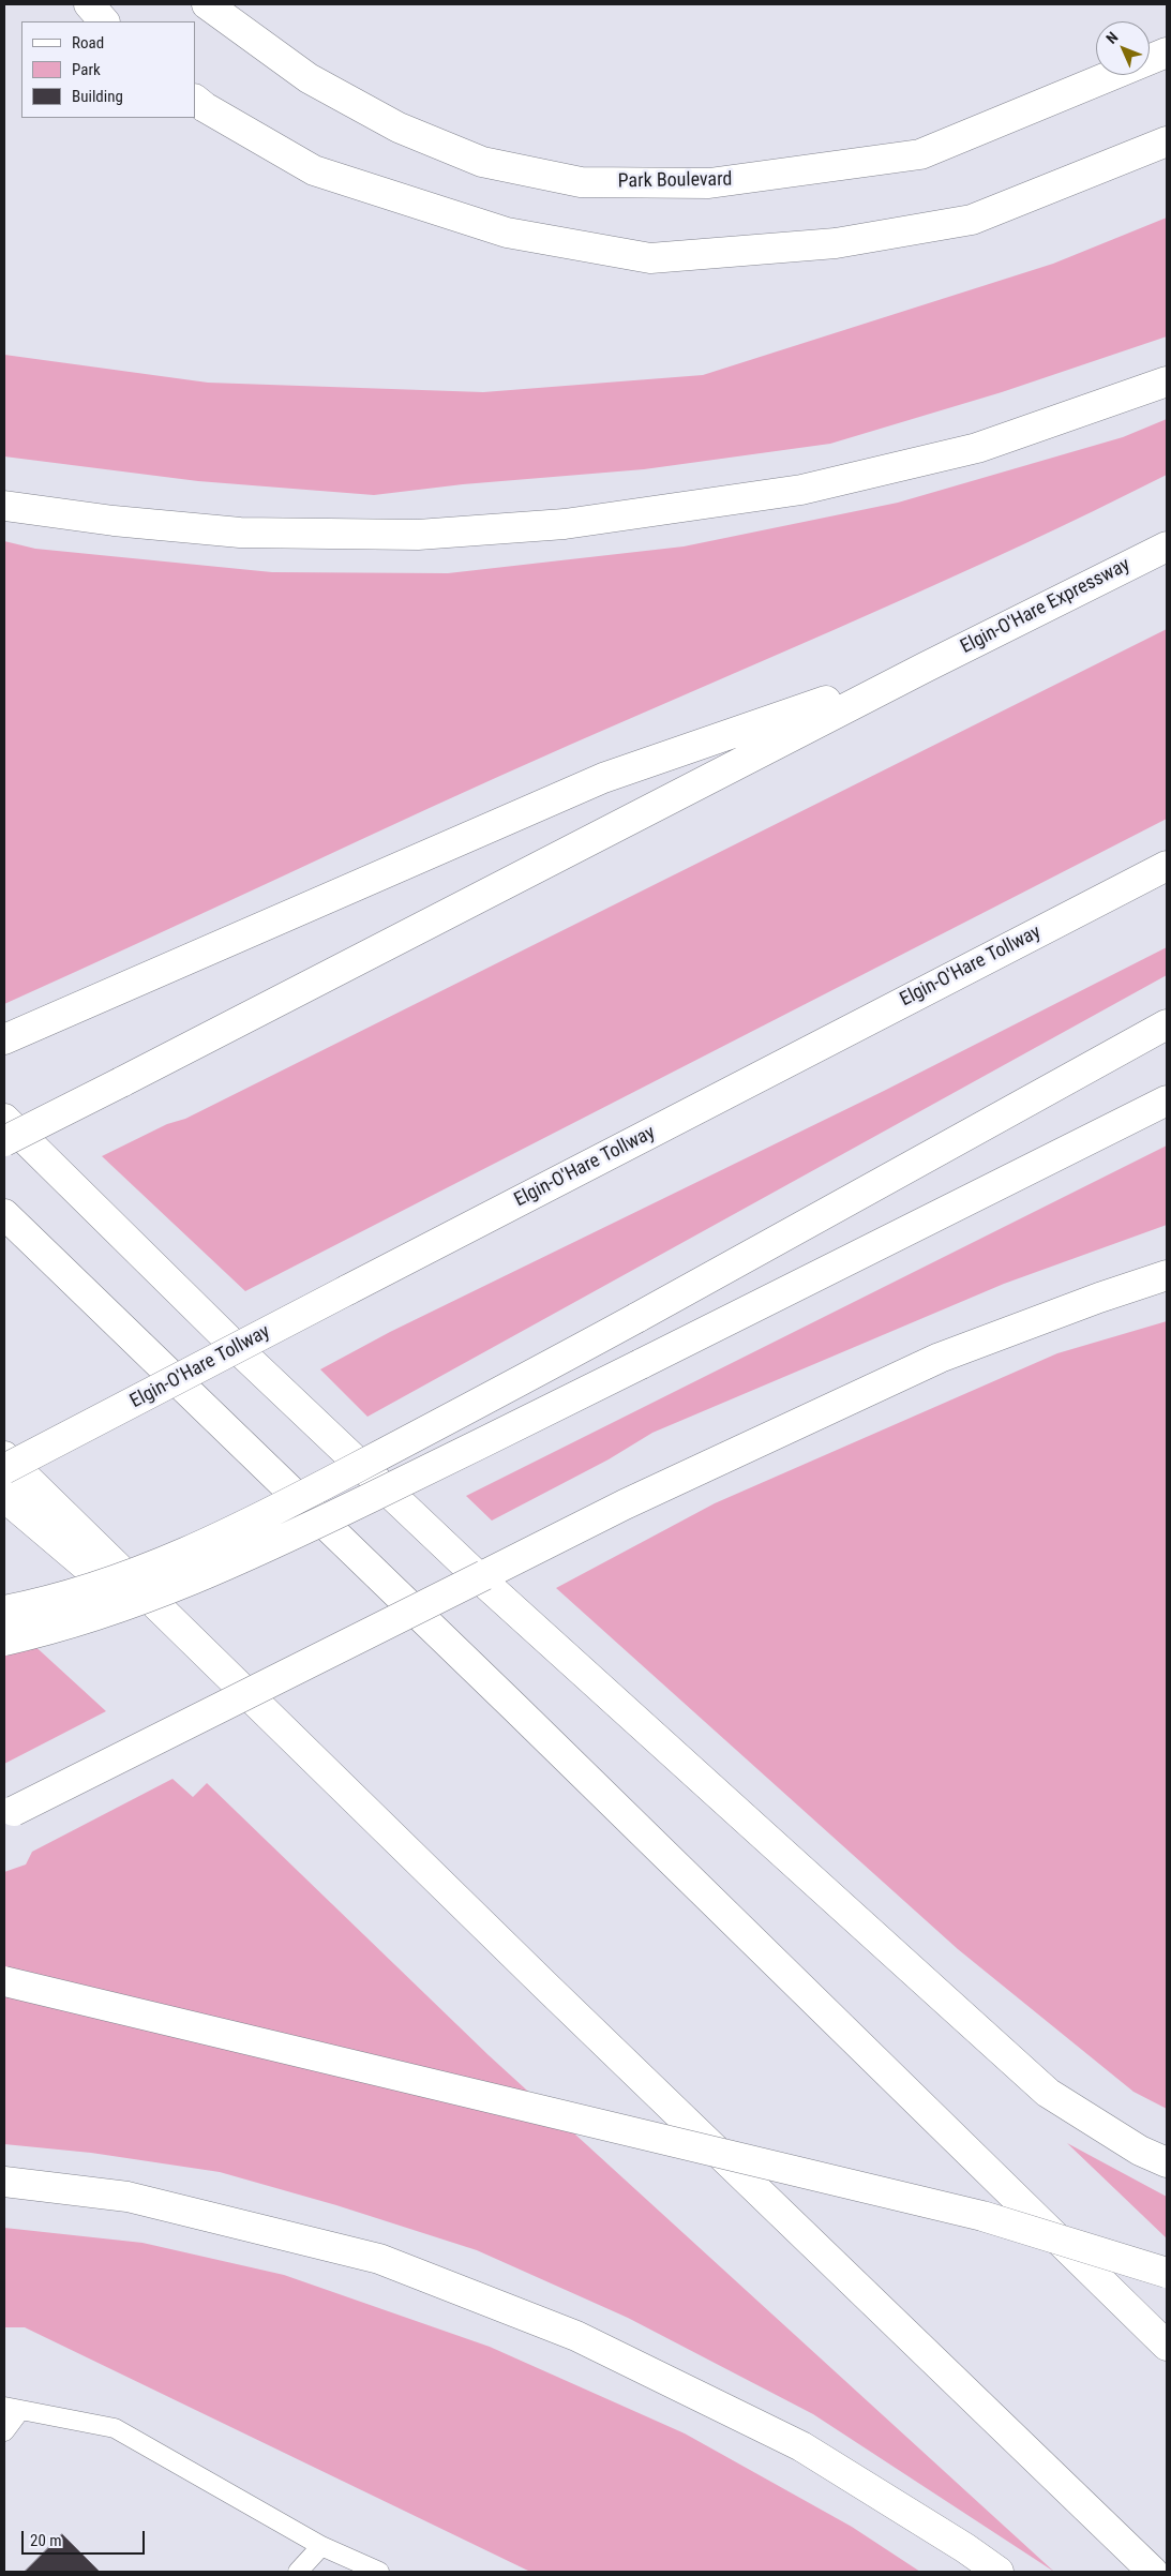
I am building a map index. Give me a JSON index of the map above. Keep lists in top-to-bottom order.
{
  "streets": {
    "main road": ["Park Boulevard", "Elgin-O'Hare Expressway", "Elgin-O'Hare Tollway"]
  },
  "legend": ["Road", "Park", "Building"],
  "scale_bar": "20 m",
  "north": "top left"
}
